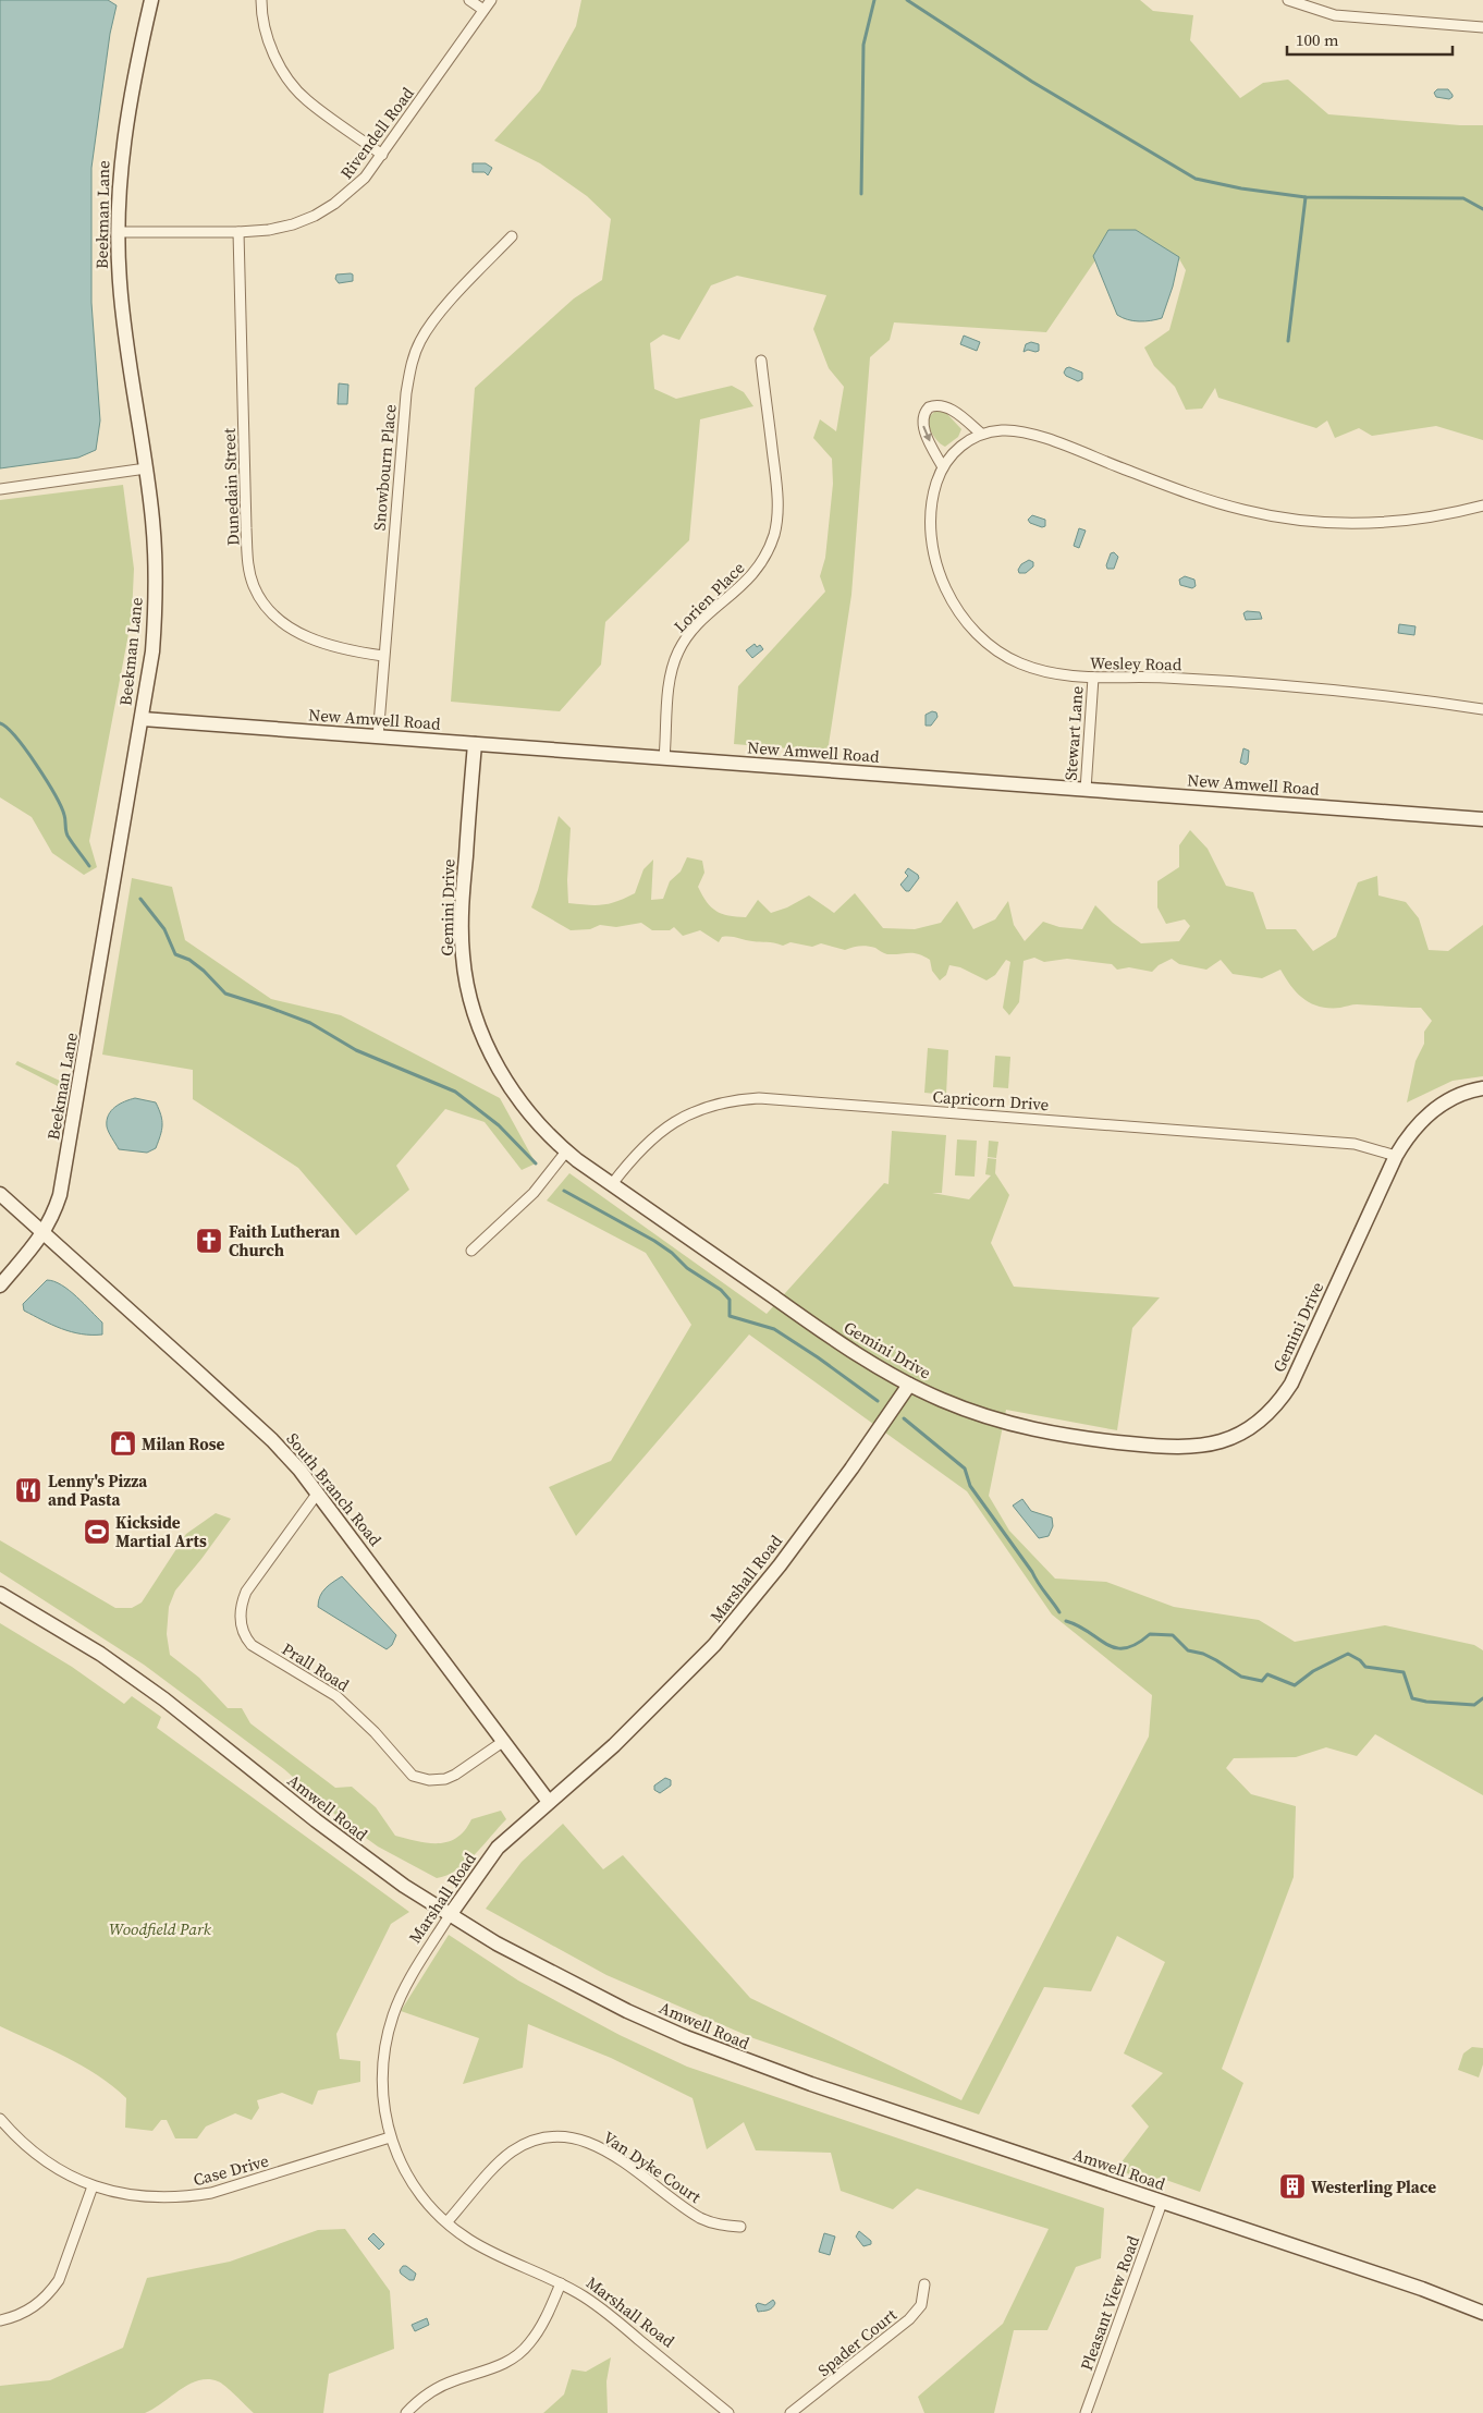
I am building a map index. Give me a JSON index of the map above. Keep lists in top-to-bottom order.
{
  "streets": {
    "street": [
      "Rivendell Road",
      "Beekman Lane",
      "Snowbourn Place",
      "Dunedain Street",
      "Lorien Place",
      "Wesley Road",
      "New Amwell Road",
      "Stewart Lane",
      "Gemini Drive",
      "Capricorn Drive",
      "South Branch Road",
      "Marshall Road",
      "Prall Road",
      "Amwell Road",
      "Van Dyke Court",
      "Case Drive",
      "Pleasant View Road",
      "Spader Court"
    ]
  },
  "crossings": [
    ["Rivendell Road", "Beekman Lane"],
    ["Rivendell Road", "Dunedain Street"],
    ["Beekman Lane", "New Amwell Road"],
    ["Beekman Lane", "South Branch Road"],
    ["Snowbourn Place", "Dunedain Street"],
    ["Snowbourn Place", "New Amwell Road"],
    ["Lorien Place", "New Amwell Road"],
    ["Wesley Road", "Stewart Lane"],
    ["New Amwell Road", "Stewart Lane"],
    ["New Amwell Road", "Gemini Drive"],
    ["Gemini Drive", "Capricorn Drive"],
    ["Gemini Drive", "Marshall Road"],
    ["South Branch Road", "Marshall Road"],
    ["South Branch Road", "Prall Road"],
    ["Marshall Road", "Amwell Road"],
    ["Marshall Road", "Van Dyke Court"],
    ["Marshall Road", "Case Drive"],
    ["Amwell Road", "Pleasant View Road"]
  ],
  "parks": ["Woodfield Park"],
  "places": {
    "church": ["Faith Lutheran Church"],
    "shop": ["Milan Rose"],
    "restaurant": ["Lenny's Pizza and Pasta"],
    "sports": ["Kickside Martial Arts"],
    "building": ["Westerling Place"]
  },
  "scale_bar": "100 m"
}
